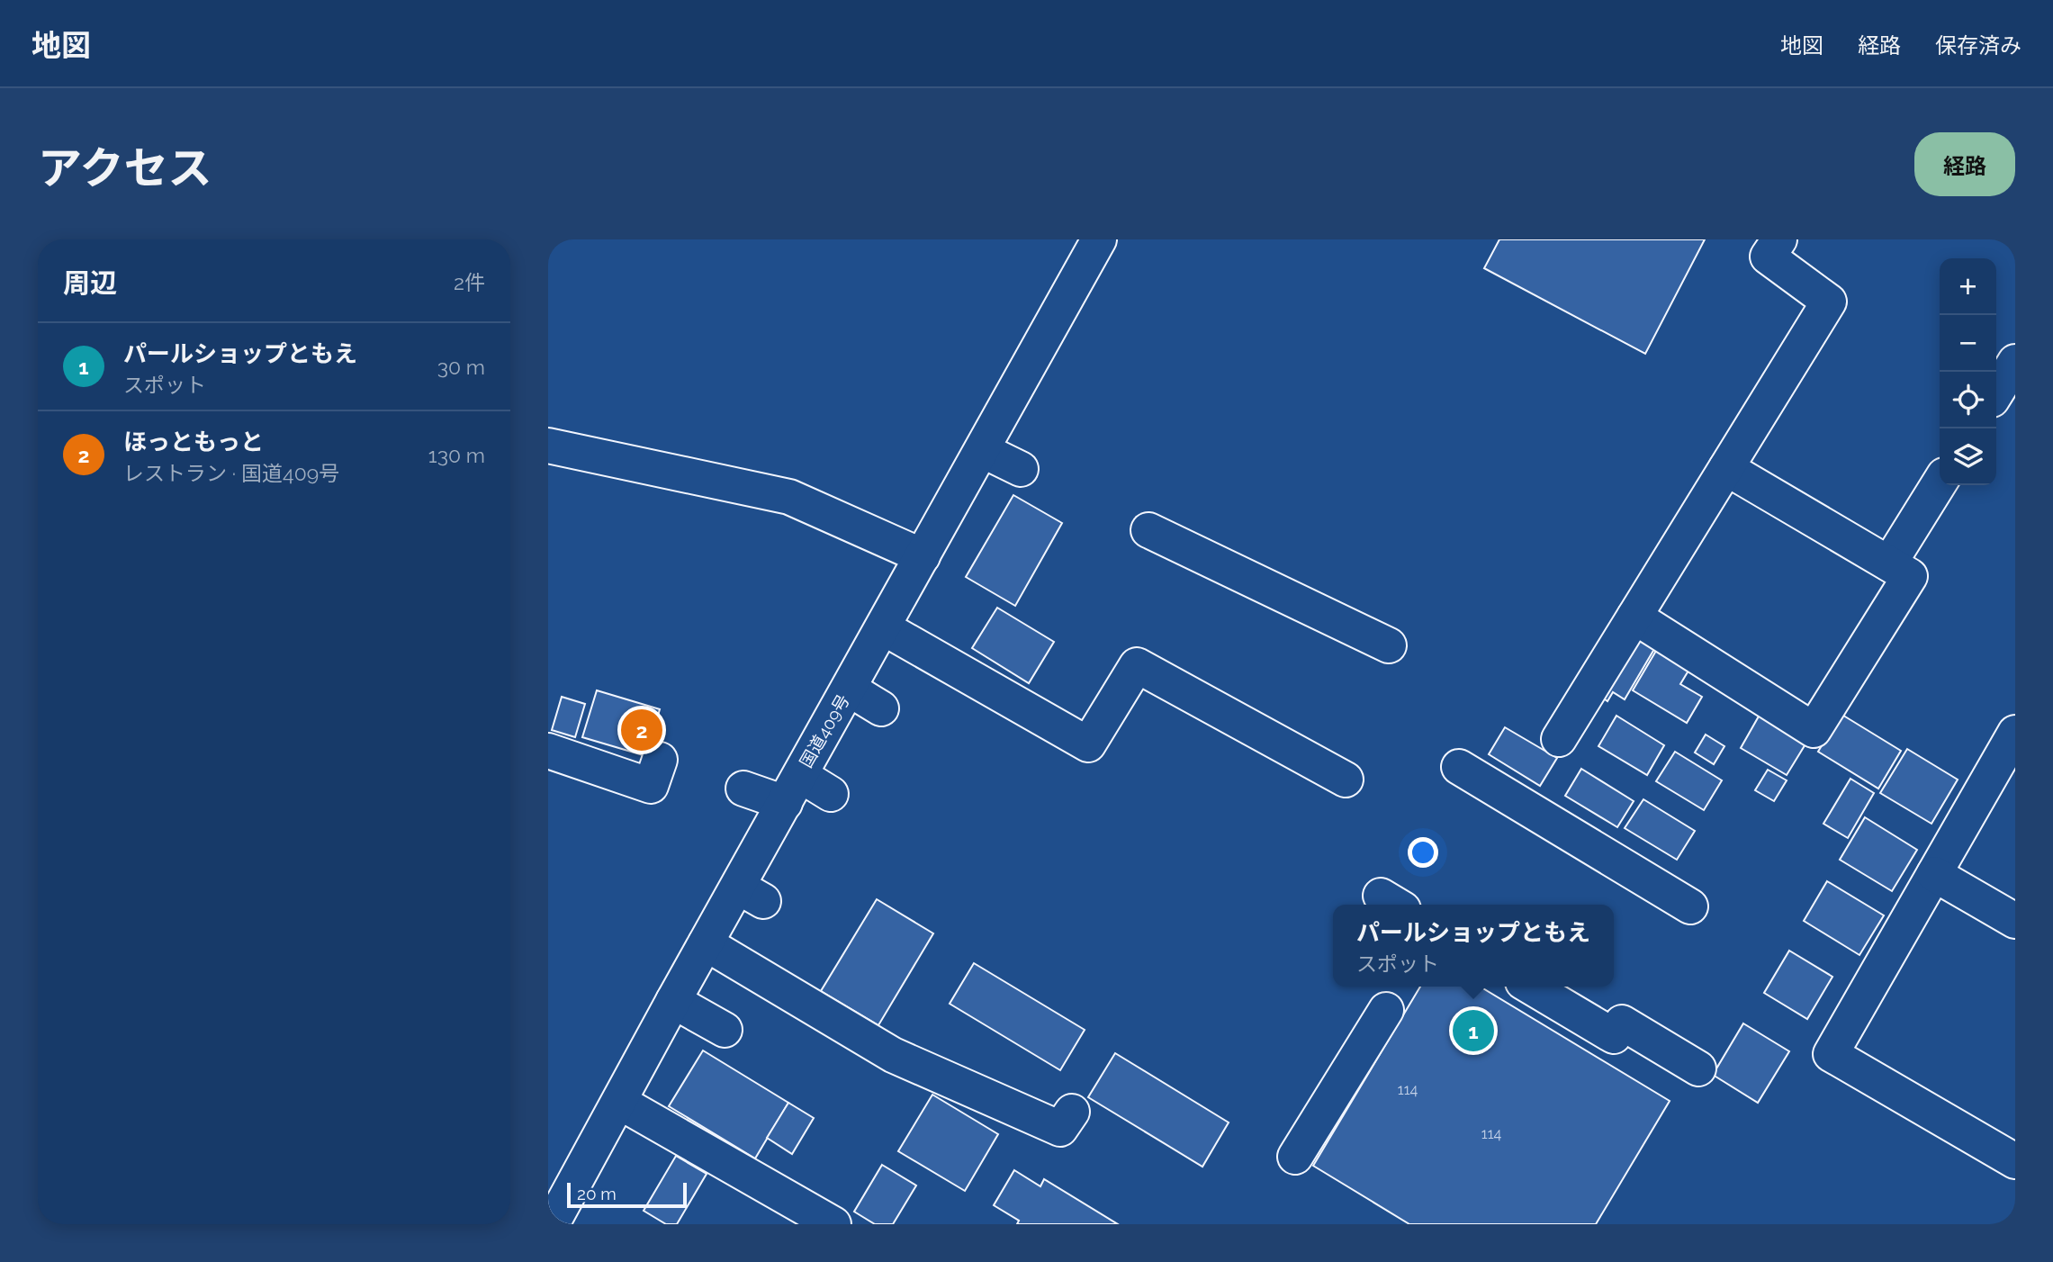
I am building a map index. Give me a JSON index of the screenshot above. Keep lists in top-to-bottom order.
{
  "streets": {
    "main road": ["国道409号"]
  },
  "house_numbers": ["114", "114"],
  "scale_bar": "20 m",
  "page": {
    "header": "地図",
    "nav": ["地図", "経路", "保存済み"],
    "title": "アクセス",
    "buttons": "経路",
    "heading": ["周辺", "2件"],
    "map_buttons": ["+", "−"],
    "list": [
      {
        "mark": "1",
        "name": "パールショップともえ",
        "note": "スポット",
        "value": "30 m"
      },
      {
        "mark": "2",
        "name": "ほっともっと",
        "note": "レストラン · 国道409号",
        "value": "130 m"
      }
    ],
    "pins": ["2", "1"],
    "popup": ["パールショップともえ", "スポット"],
    "scale": "20 m"
  }
}
